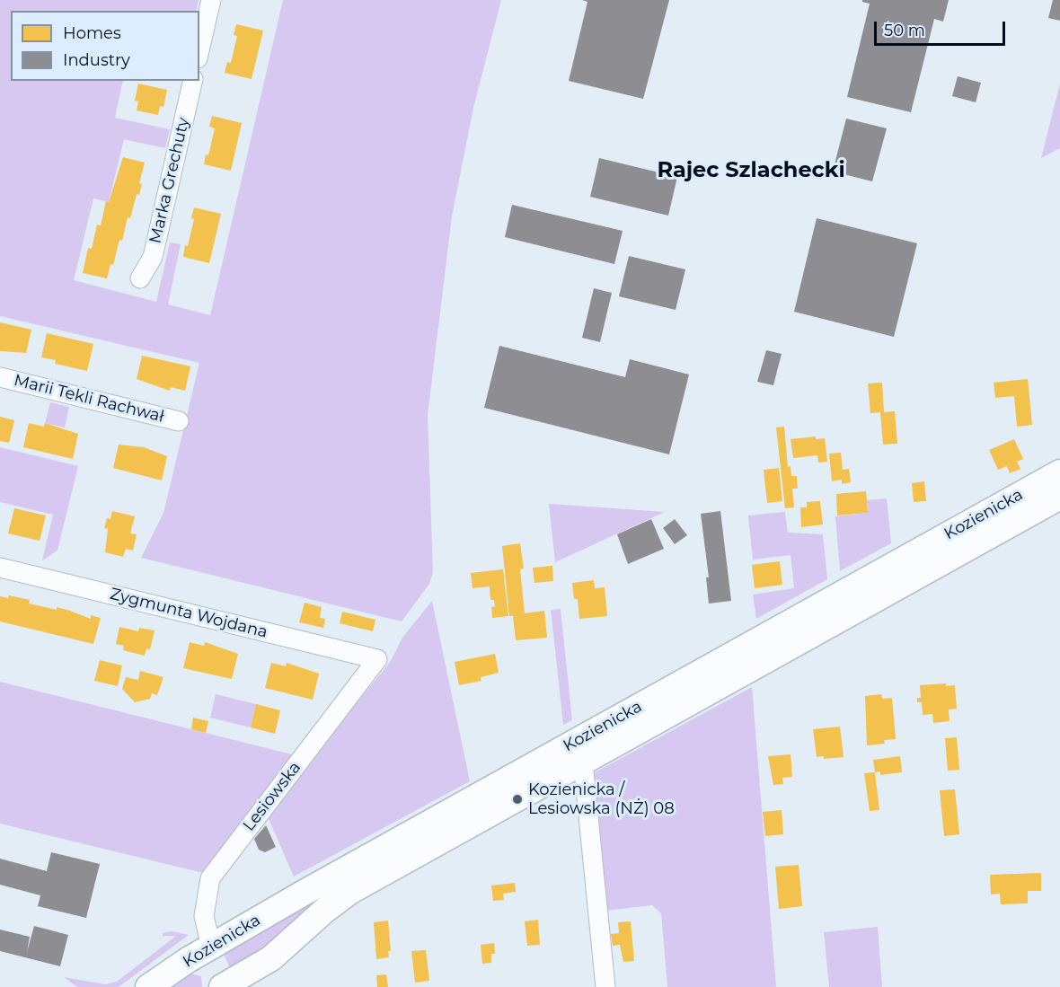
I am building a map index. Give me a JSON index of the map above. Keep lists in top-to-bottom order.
{
  "streets": {
    "main road": ["Kozienicka"],
    "street": [
      "Marka Grechuty",
      "Marii Tekli Rachwał",
      "Zygmunta Wojdana",
      "Lesiowska"
    ]
  },
  "crossings": [
    ["Kozienicka", "Lesiowska"],
    ["Zygmunta Wojdana", "Lesiowska"]
  ],
  "districts": ["Rajec Szlachecki"],
  "places": ["Kozienicka / Lesiowska (NŻ) 08"],
  "legend": ["Homes", "Industry"],
  "scale_bar": "50 m"
}
